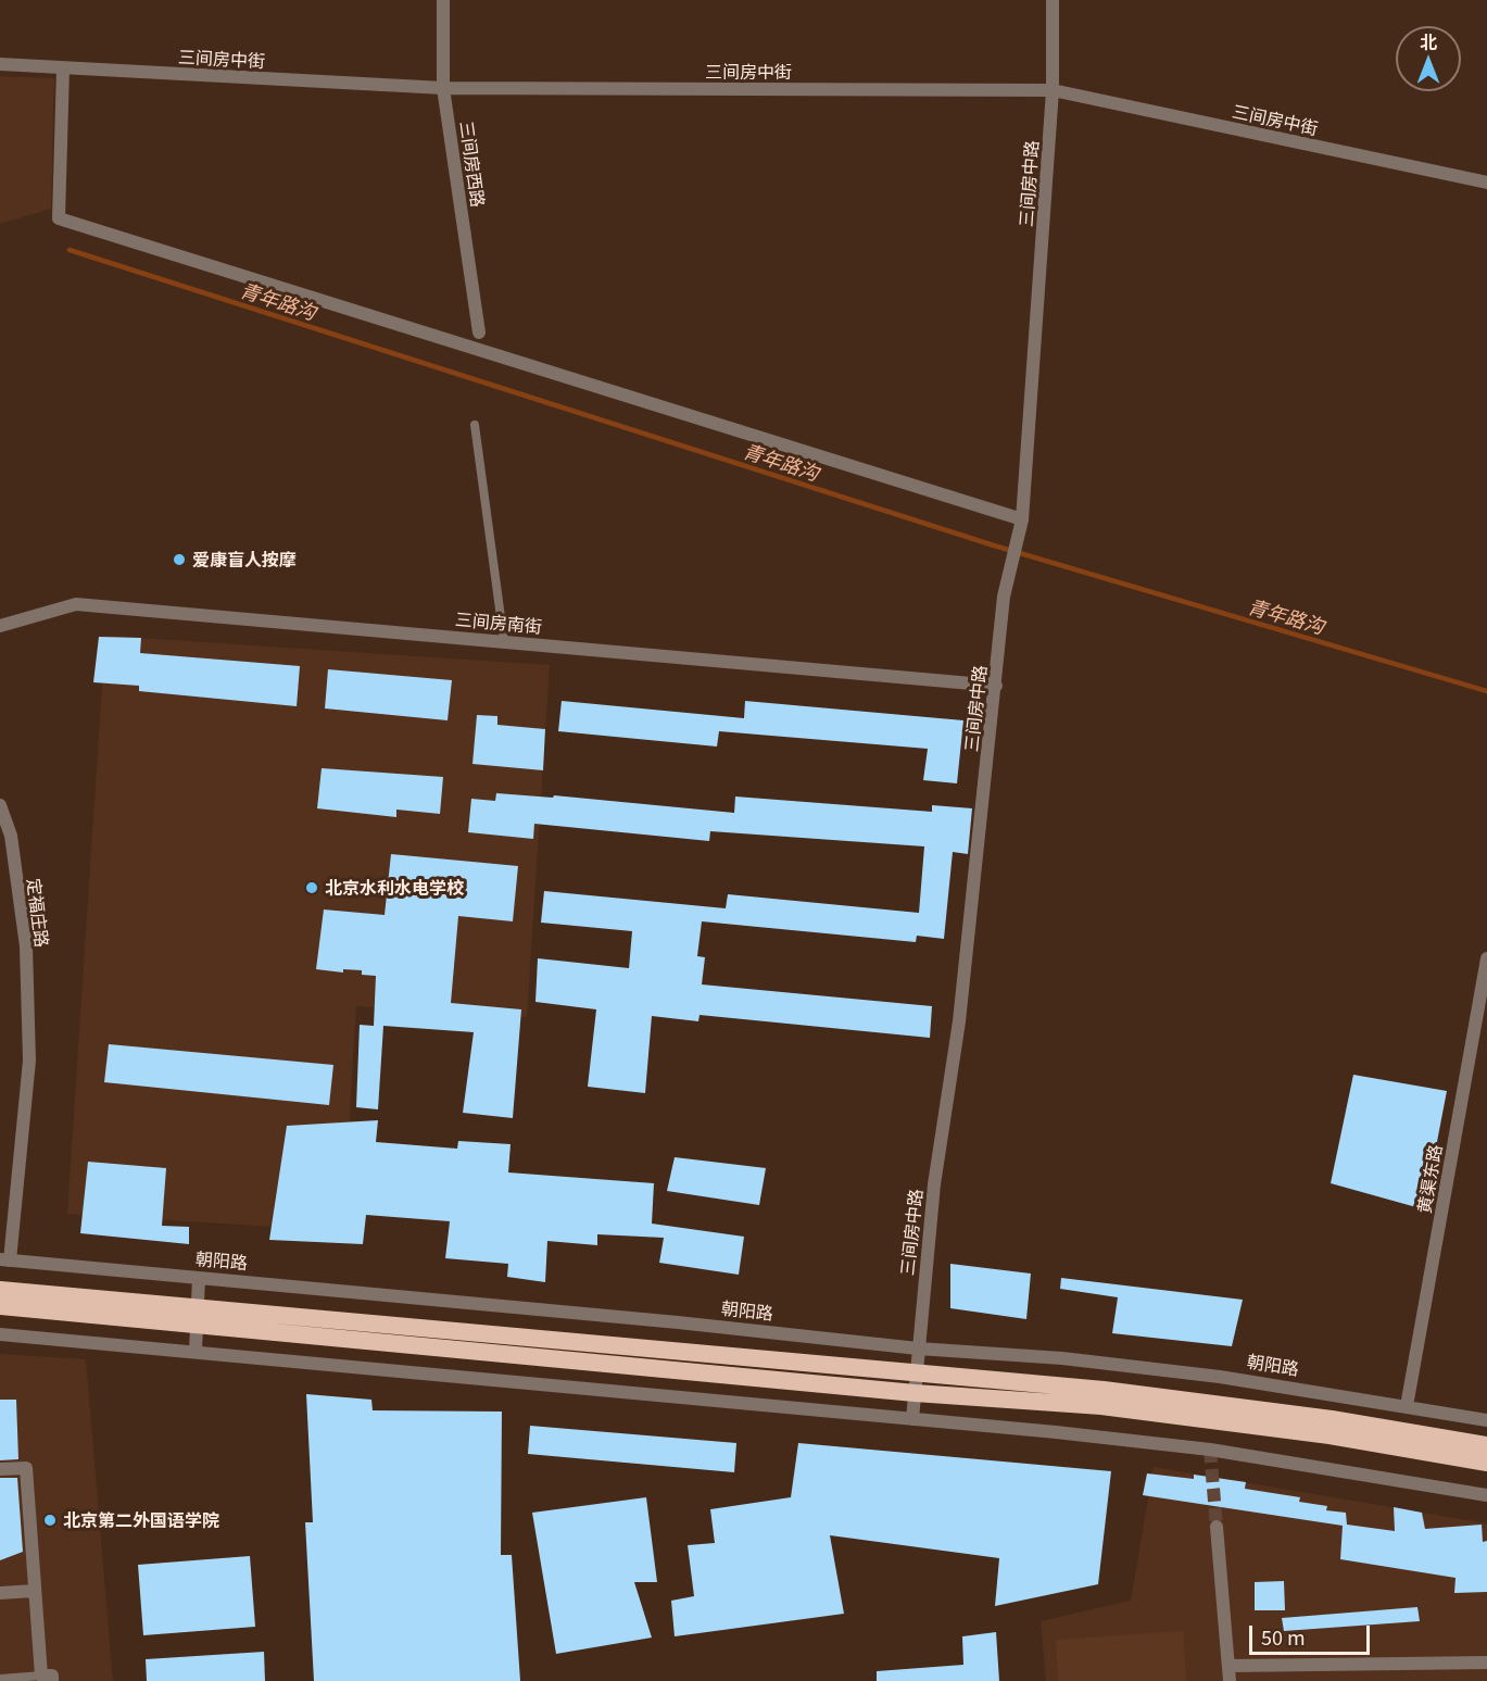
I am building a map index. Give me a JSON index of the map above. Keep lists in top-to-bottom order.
{
  "streets": {
    "street": [
      "三间房中街",
      "三间房西路",
      "三间房中路",
      "三间房南街",
      "定福庄路",
      "黄渠东路",
      "朝阳路"
    ]
  },
  "crossings": [
    ["三间房中街", "三间房西路"],
    ["三间房中街", "三间房中路"],
    ["三间房中路", "三间房南街"],
    ["三间房中路", "朝阳路"],
    ["定福庄路", "朝阳路"],
    ["黄渠东路", "朝阳路"]
  ],
  "water": ["青年路沟"],
  "places": ["爱康盲人按摩", "北京水利水电学校", "北京第二外国语学院"],
  "scale_bar": "50 m",
  "north": "top"
}
